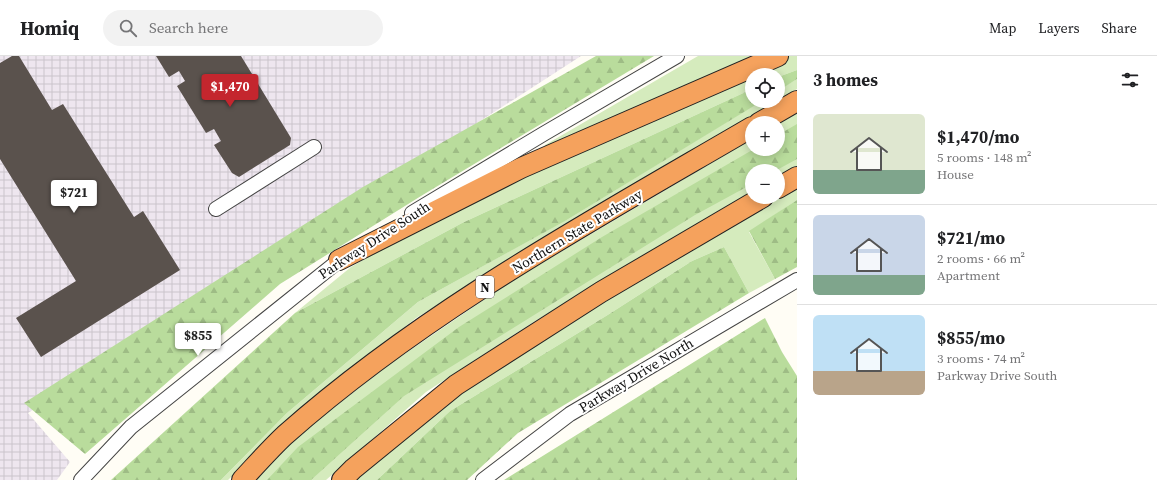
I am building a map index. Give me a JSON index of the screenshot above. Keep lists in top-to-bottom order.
{
  "streets": {
    "highway": ["Northern State Parkway", "N"],
    "street": ["Parkway Drive South", "Parkway Drive North"]
  },
  "page": {
    "header": "Homiq",
    "search": "Search here",
    "nav": ["Map", "Layers", "Share"],
    "heading": "3 homes",
    "map_buttons": ["+", "−"],
    "price": ["$1,470", "$721", "$855"],
    "list": [
      {
        "name": "$1,470/mo",
        "note": "5 rooms · 148 m² · House"
      },
      {
        "name": "$721/mo",
        "note": "2 rooms · 66 m² · Apartment"
      },
      {
        "name": "$855/mo",
        "note": "3 rooms · 74 m² · Parkway Drive South"
      }
    ]
  }
}
